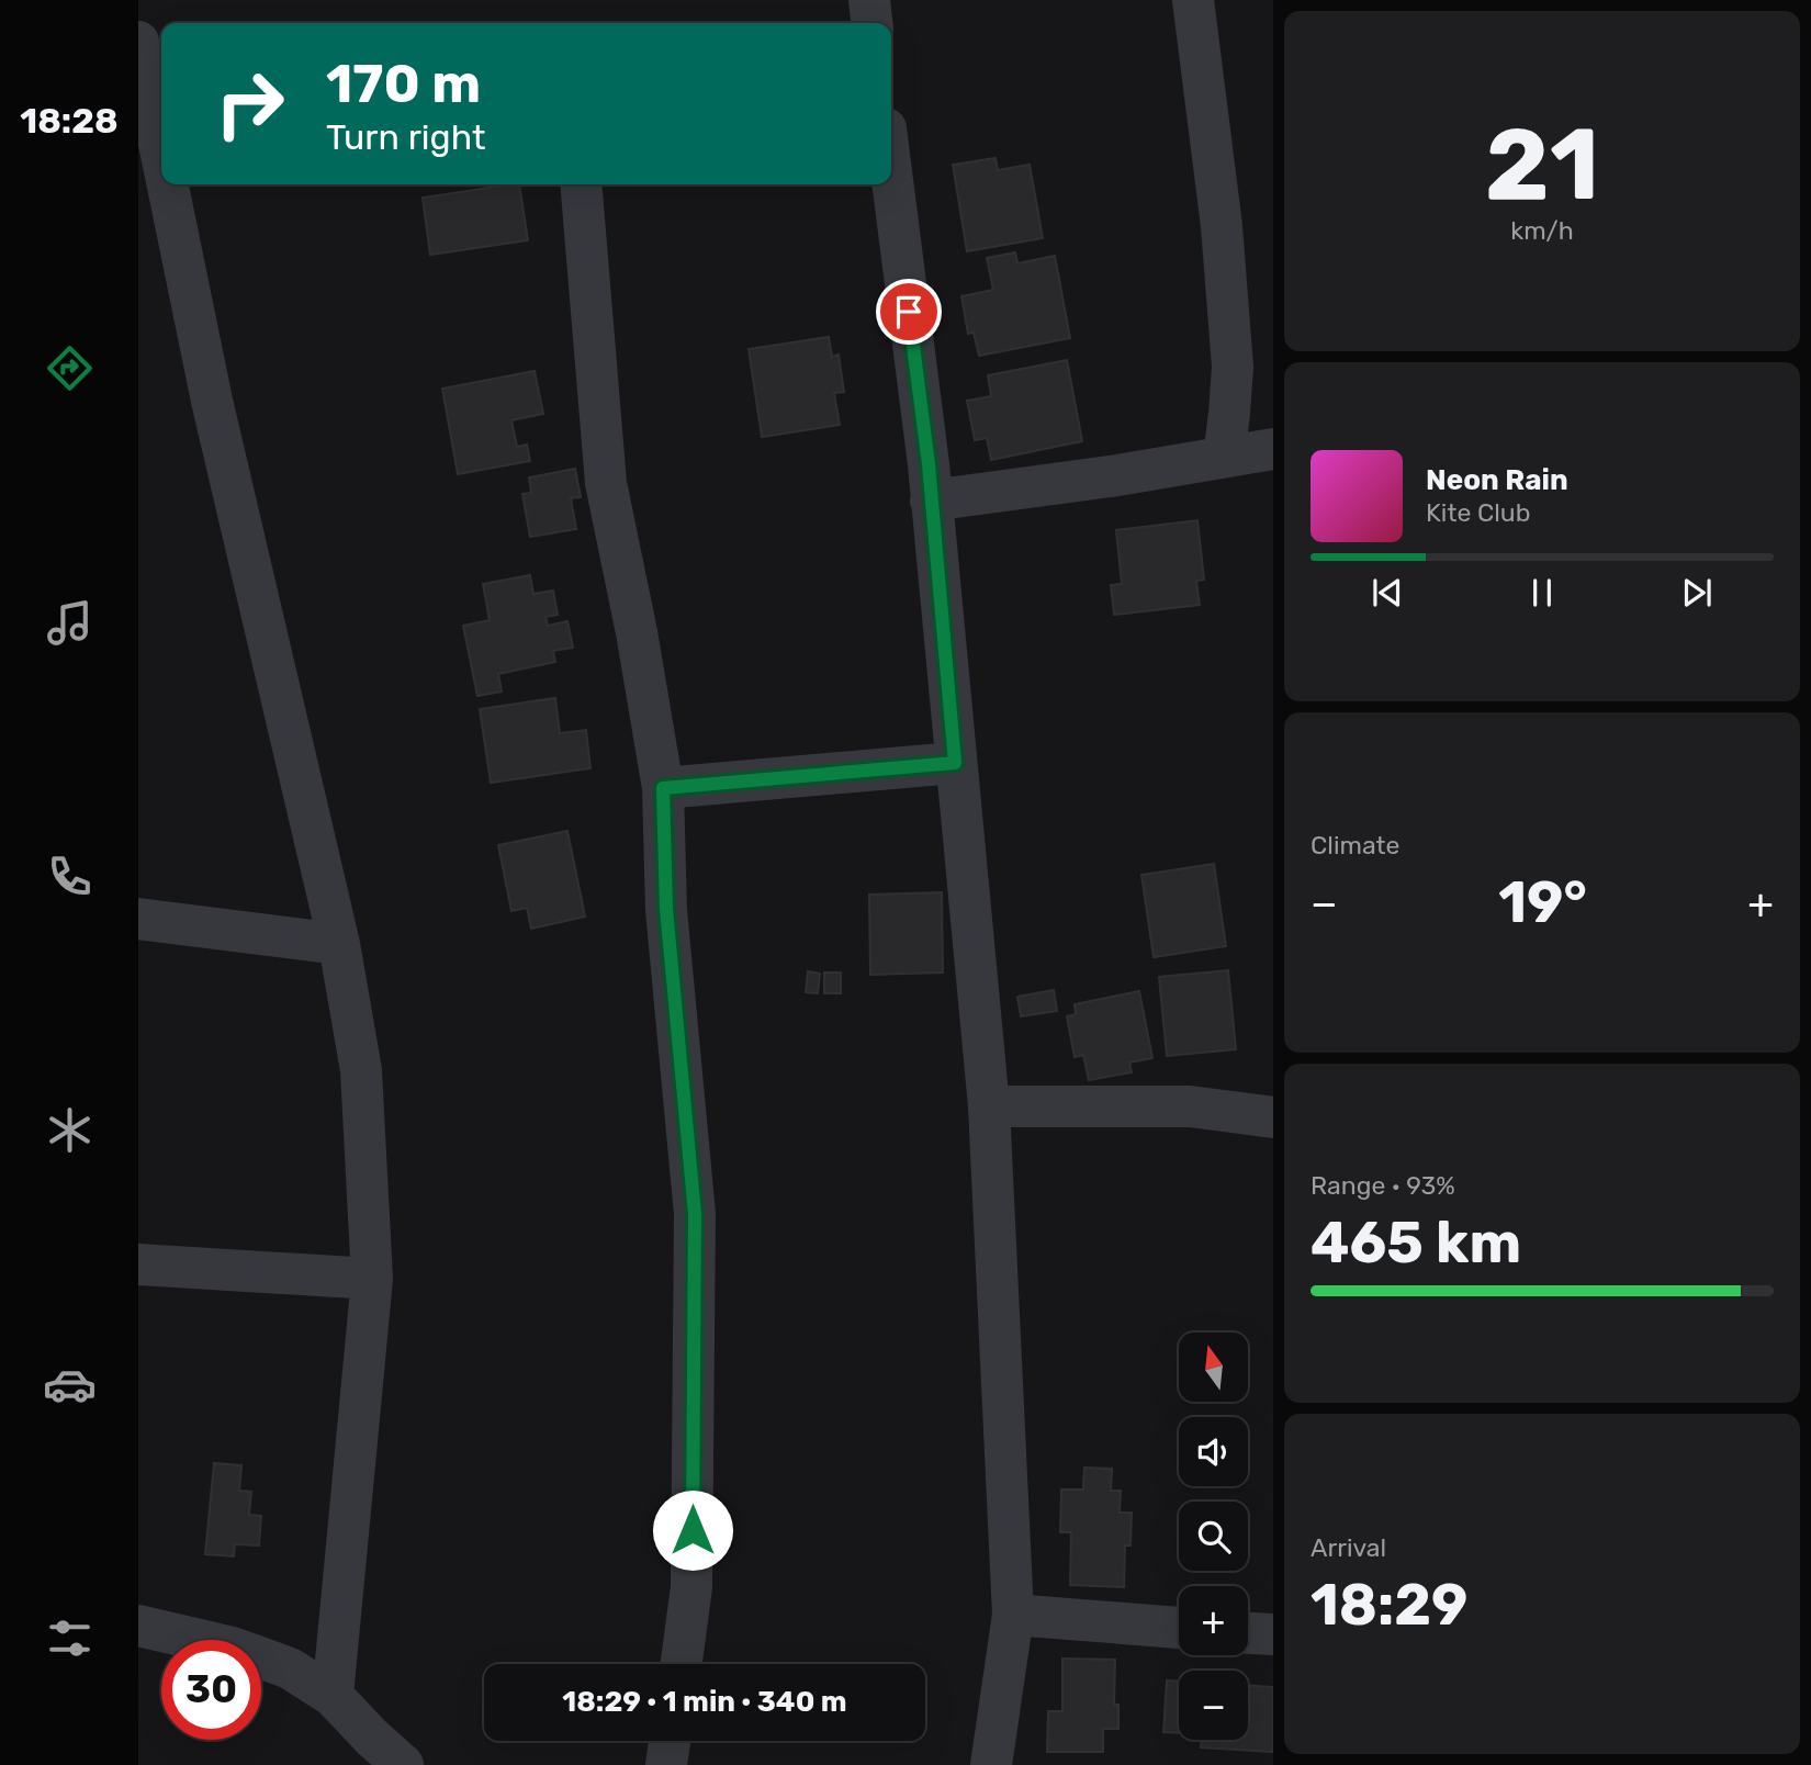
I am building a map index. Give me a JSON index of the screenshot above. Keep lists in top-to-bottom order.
{
  "north": "top",
  "page": {
    "tabs": "18:28",
    "tile": [
      ["21", "km/h"],
      "Climate",
      ["Range · 93%", "465 km"],
      ["Arrival", "18:29"]
    ],
    "turn": ["170 m", "Turn right"],
    "song": ["Neon Rain", "Kite Club"],
    "heat": ["−", "19°", "+"],
    "map_buttons": ["+", "−"],
    "limit": "30",
    "trip": "18:29 · 1 min · 340 m"
  }
}
